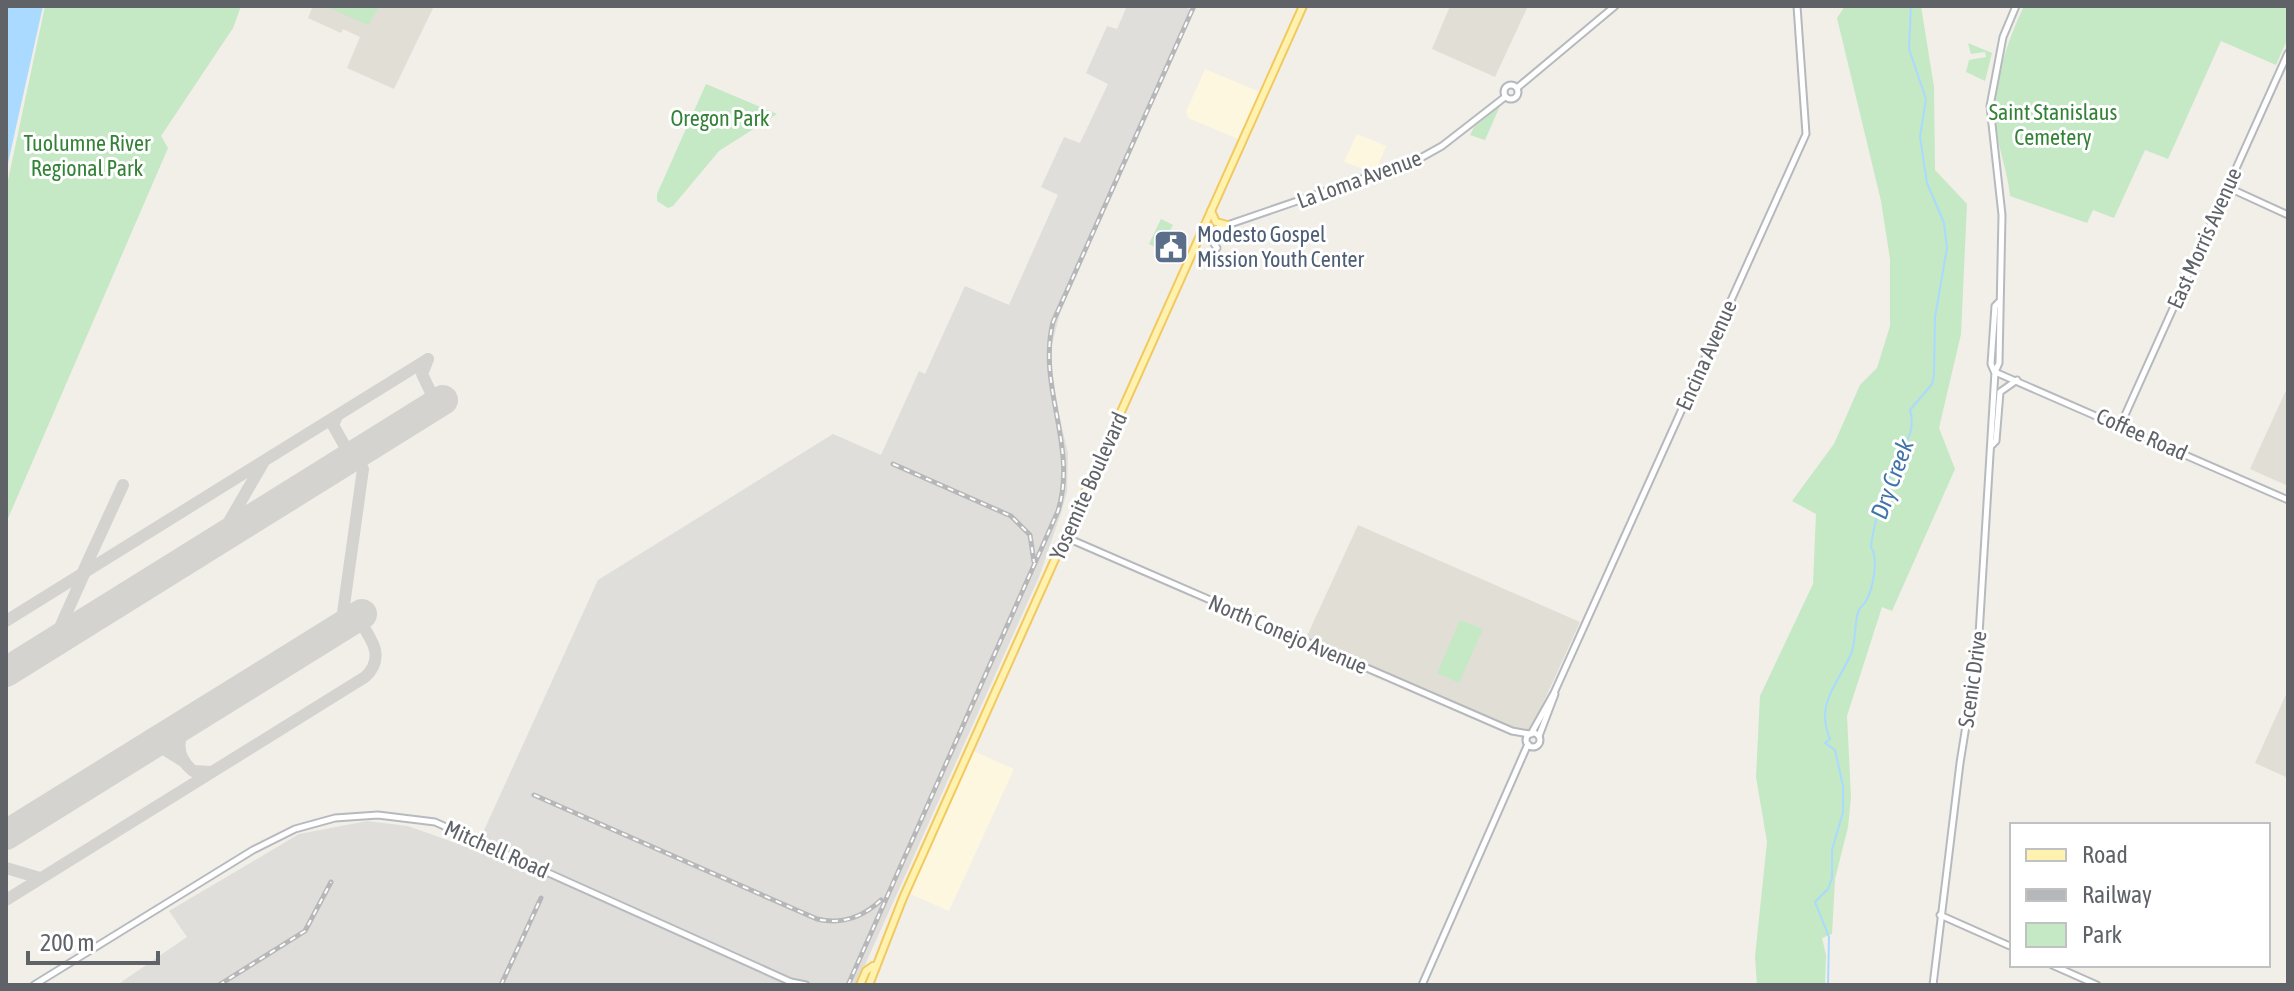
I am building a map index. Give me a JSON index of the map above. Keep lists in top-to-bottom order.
{
  "streets": {
    "main road": [
      "La Loma Avenue",
      "East Morris Avenue",
      "Encina Avenue",
      "Coffee Road",
      "Yosemite Boulevard",
      "North Conejo Avenue",
      "Scenic Drive",
      "Mitchell Road"
    ]
  },
  "crossings": [
    ["La Loma Avenue", "Yosemite Boulevard"],
    ["East Morris Avenue", "Coffee Road"],
    ["Encina Avenue", "North Conejo Avenue"],
    ["Coffee Road", "Scenic Drive"],
    ["Yosemite Boulevard", "North Conejo Avenue"]
  ],
  "water": ["Dry Creek"],
  "parks": ["Saint Stanislaus Cemetery", "Oregon Park", "Tuolumne River Regional Park"],
  "places": {
    "public building": ["Modesto Gospel Mission Youth Center"]
  },
  "legend": ["Road", "Railway", "Park"],
  "scale_bar": "200 m"
}
